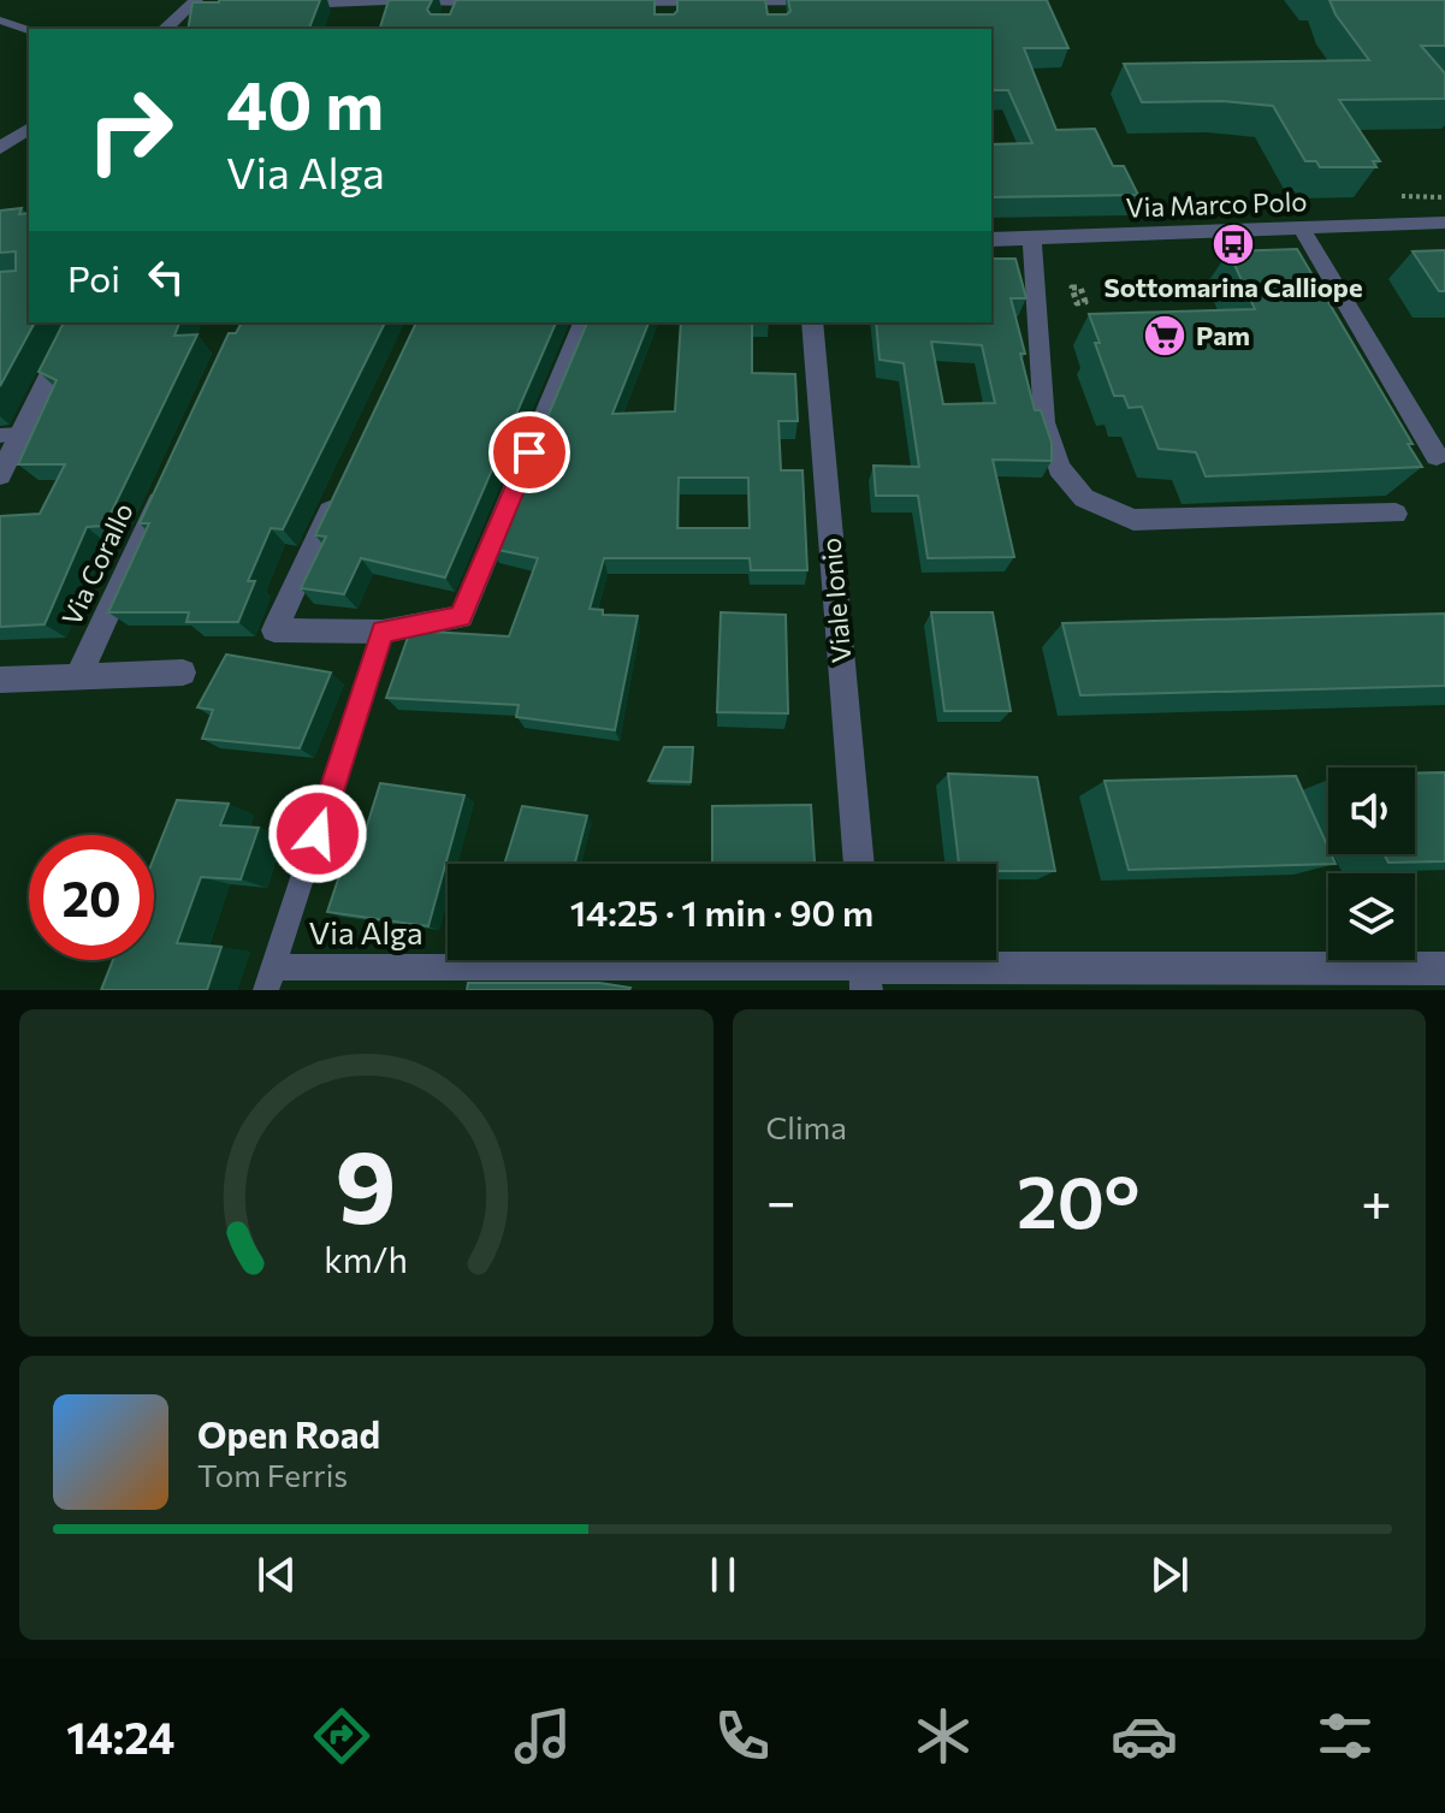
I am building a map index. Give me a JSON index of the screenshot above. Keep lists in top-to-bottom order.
{
  "streets": {
    "street": ["Via Marco Polo", "Via Corallo", "Viale Ionio"],
    "lane": ["Via Alga"]
  },
  "places": {
    "bus stop": ["Sottomarina Calliope"],
    "supermarket": ["Pam"]
  },
  "page": {
    "turn": ["40 m", "Via Alga"],
    "then": "Poi",
    "limit": "20",
    "trip": "14:25 · 1 min · 90 m",
    "tile": "Clima",
    "heat": ["−", "20°", "+"],
    "song": ["Open Road", "Tom Ferris"],
    "tabs": "14:24",
    "gauge": ["9", "km/h"]
  }
}
